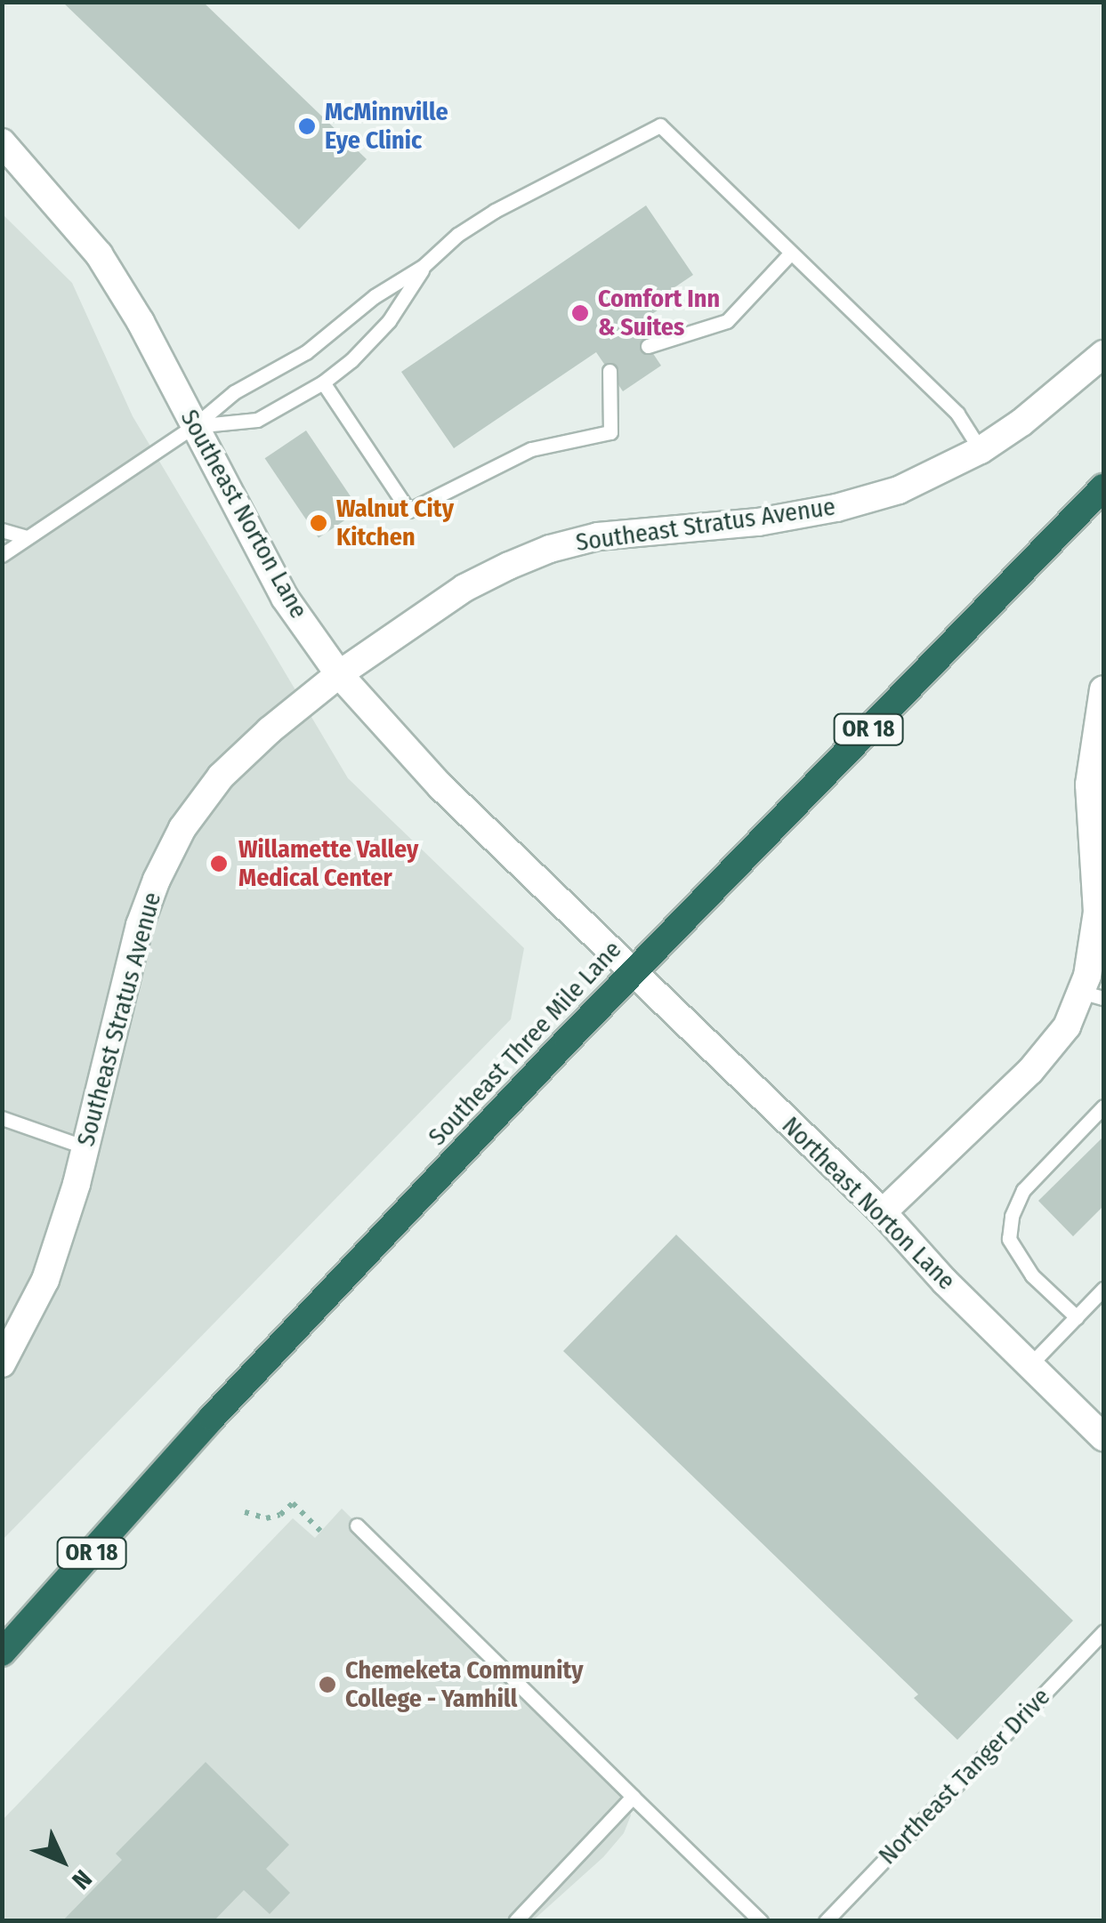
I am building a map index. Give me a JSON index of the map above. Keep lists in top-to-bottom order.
{
  "streets": {
    "highway": ["OR 18", "Southeast Three Mile Lane"],
    "street": ["Southeast Norton Lane", "Southeast Stratus Avenue", "Northeast Norton Lane"],
    "lane": ["Northeast Tanger Drive"]
  },
  "crossings": [
    ["Southeast Norton Lane", "Southeast Stratus Avenue"],
    ["Southeast Norton Lane", "Southeast Three Mile Lane"],
    ["Southeast Norton Lane", "Northeast Norton Lane"],
    ["Southeast Three Mile Lane", "Northeast Norton Lane"]
  ],
  "places": [
    "McMinnville Eye Clinic",
    "Comfort Inn & Suites",
    "Walnut City Kitchen",
    "Willamette Valley Medical Center",
    "Chemeketa Community College - Yamhill"
  ],
  "north": "bottom right"
}
